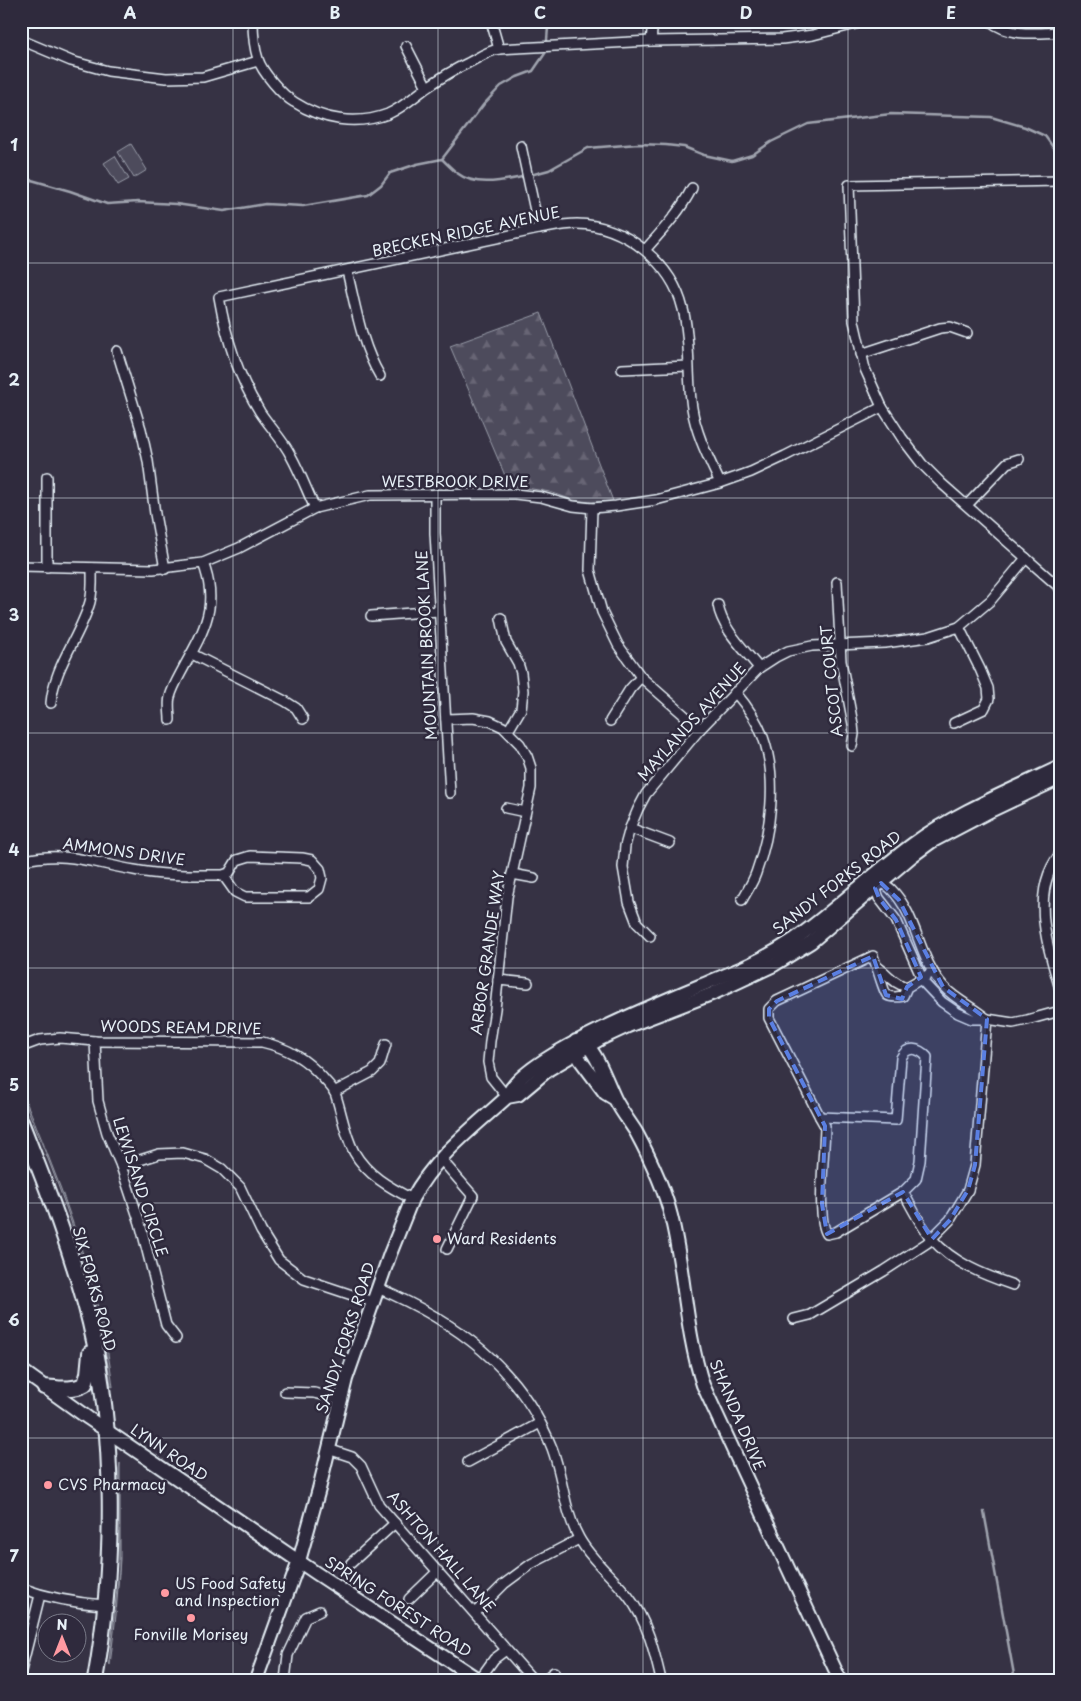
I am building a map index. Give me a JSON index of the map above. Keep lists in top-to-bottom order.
{
  "streets": {
    "main road": ["SIX FORKS ROAD"],
    "street": [
      "BRECKEN RIDGE AVENUE",
      "WESTBROOK DRIVE",
      "MOUNTAIN BROOK LANE",
      "ASCOT COURT",
      "MAYLANDS AVENUE",
      "AMMONS DRIVE",
      "SANDY FORKS ROAD",
      "ARBOR GRANDE WAY",
      "WOODS REAM DRIVE",
      "LEWISAND CIRCLE",
      "SHANDA DRIVE",
      "LYNN ROAD",
      "ASHTON HALL LANE",
      "SPRING FOREST ROAD"
    ]
  },
  "crossings": [
    ["BRECKEN RIDGE AVENUE", "WESTBROOK DRIVE"],
    ["WESTBROOK DRIVE", "MOUNTAIN BROOK LANE"],
    ["MOUNTAIN BROOK LANE", "ARBOR GRANDE WAY"],
    ["ASCOT COURT", "MAYLANDS AVENUE"],
    ["SANDY FORKS ROAD", "ARBOR GRANDE WAY"],
    ["SANDY FORKS ROAD", "WOODS REAM DRIVE"],
    ["SANDY FORKS ROAD", "SHANDA DRIVE"],
    ["SANDY FORKS ROAD", "LYNN ROAD"],
    ["SANDY FORKS ROAD", "ASHTON HALL LANE"],
    ["SANDY FORKS ROAD", "SPRING FOREST ROAD"],
    ["WOODS REAM DRIVE", "LEWISAND CIRCLE"],
    ["SIX FORKS ROAD", "LYNN ROAD"],
    ["LYNN ROAD", "SPRING FOREST ROAD"]
  ],
  "places": [
    "Ward Residents",
    "CVS Pharmacy",
    "US Food Safety and Inspection",
    "Fonville Morisey"
  ],
  "north": "top",
  "grid": {
    "columns": [
      "A",
      "B",
      "C",
      "D",
      "E"
    ],
    "rows": [
      "1",
      "2",
      "3",
      "4",
      "5",
      "6",
      "7"
    ]
  }
}
